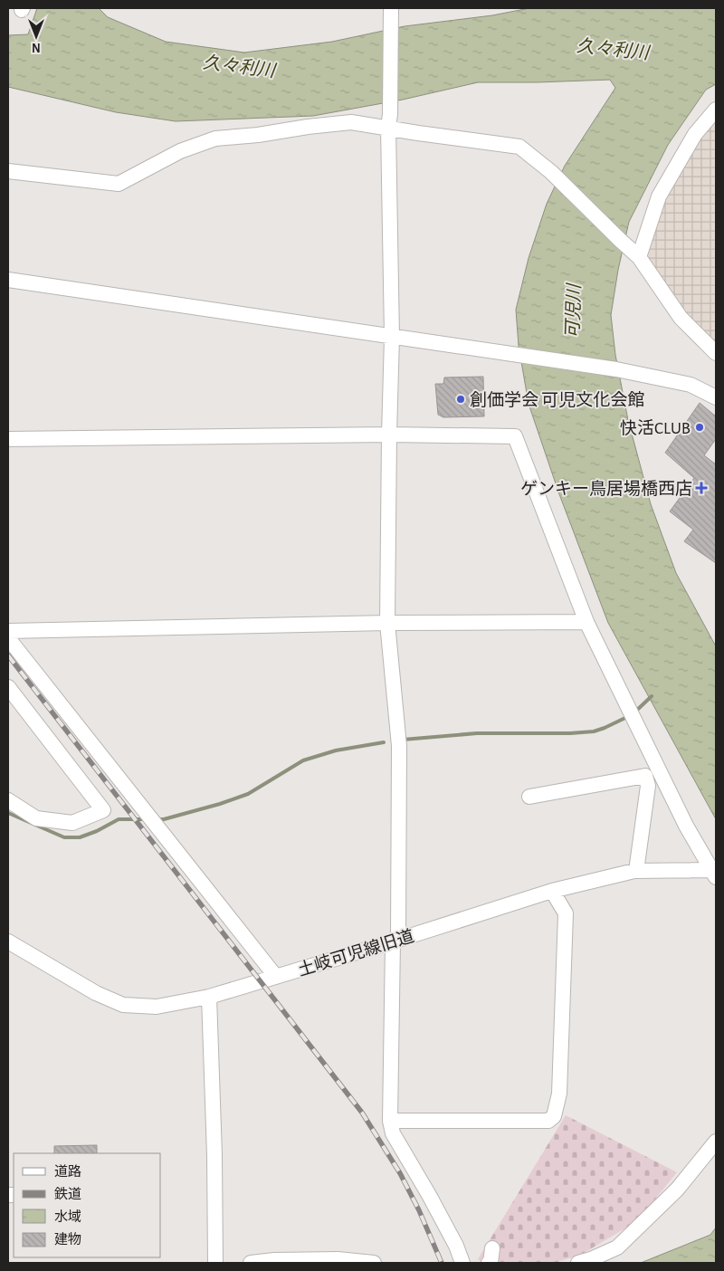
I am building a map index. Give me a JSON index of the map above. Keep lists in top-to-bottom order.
{
  "streets": {
    "street": ["土岐可児線旧道"]
  },
  "water": ["久々利川", "可児川"],
  "places": {
    "other": ["創価学会 可児文化会館", "快活CLUB"],
    "health": ["ゲンキー鳥居場橋西店"]
  },
  "legend": [
    "道路",
    "鉄道",
    "水域",
    "建物"
  ],
  "north": "bottom"
}
